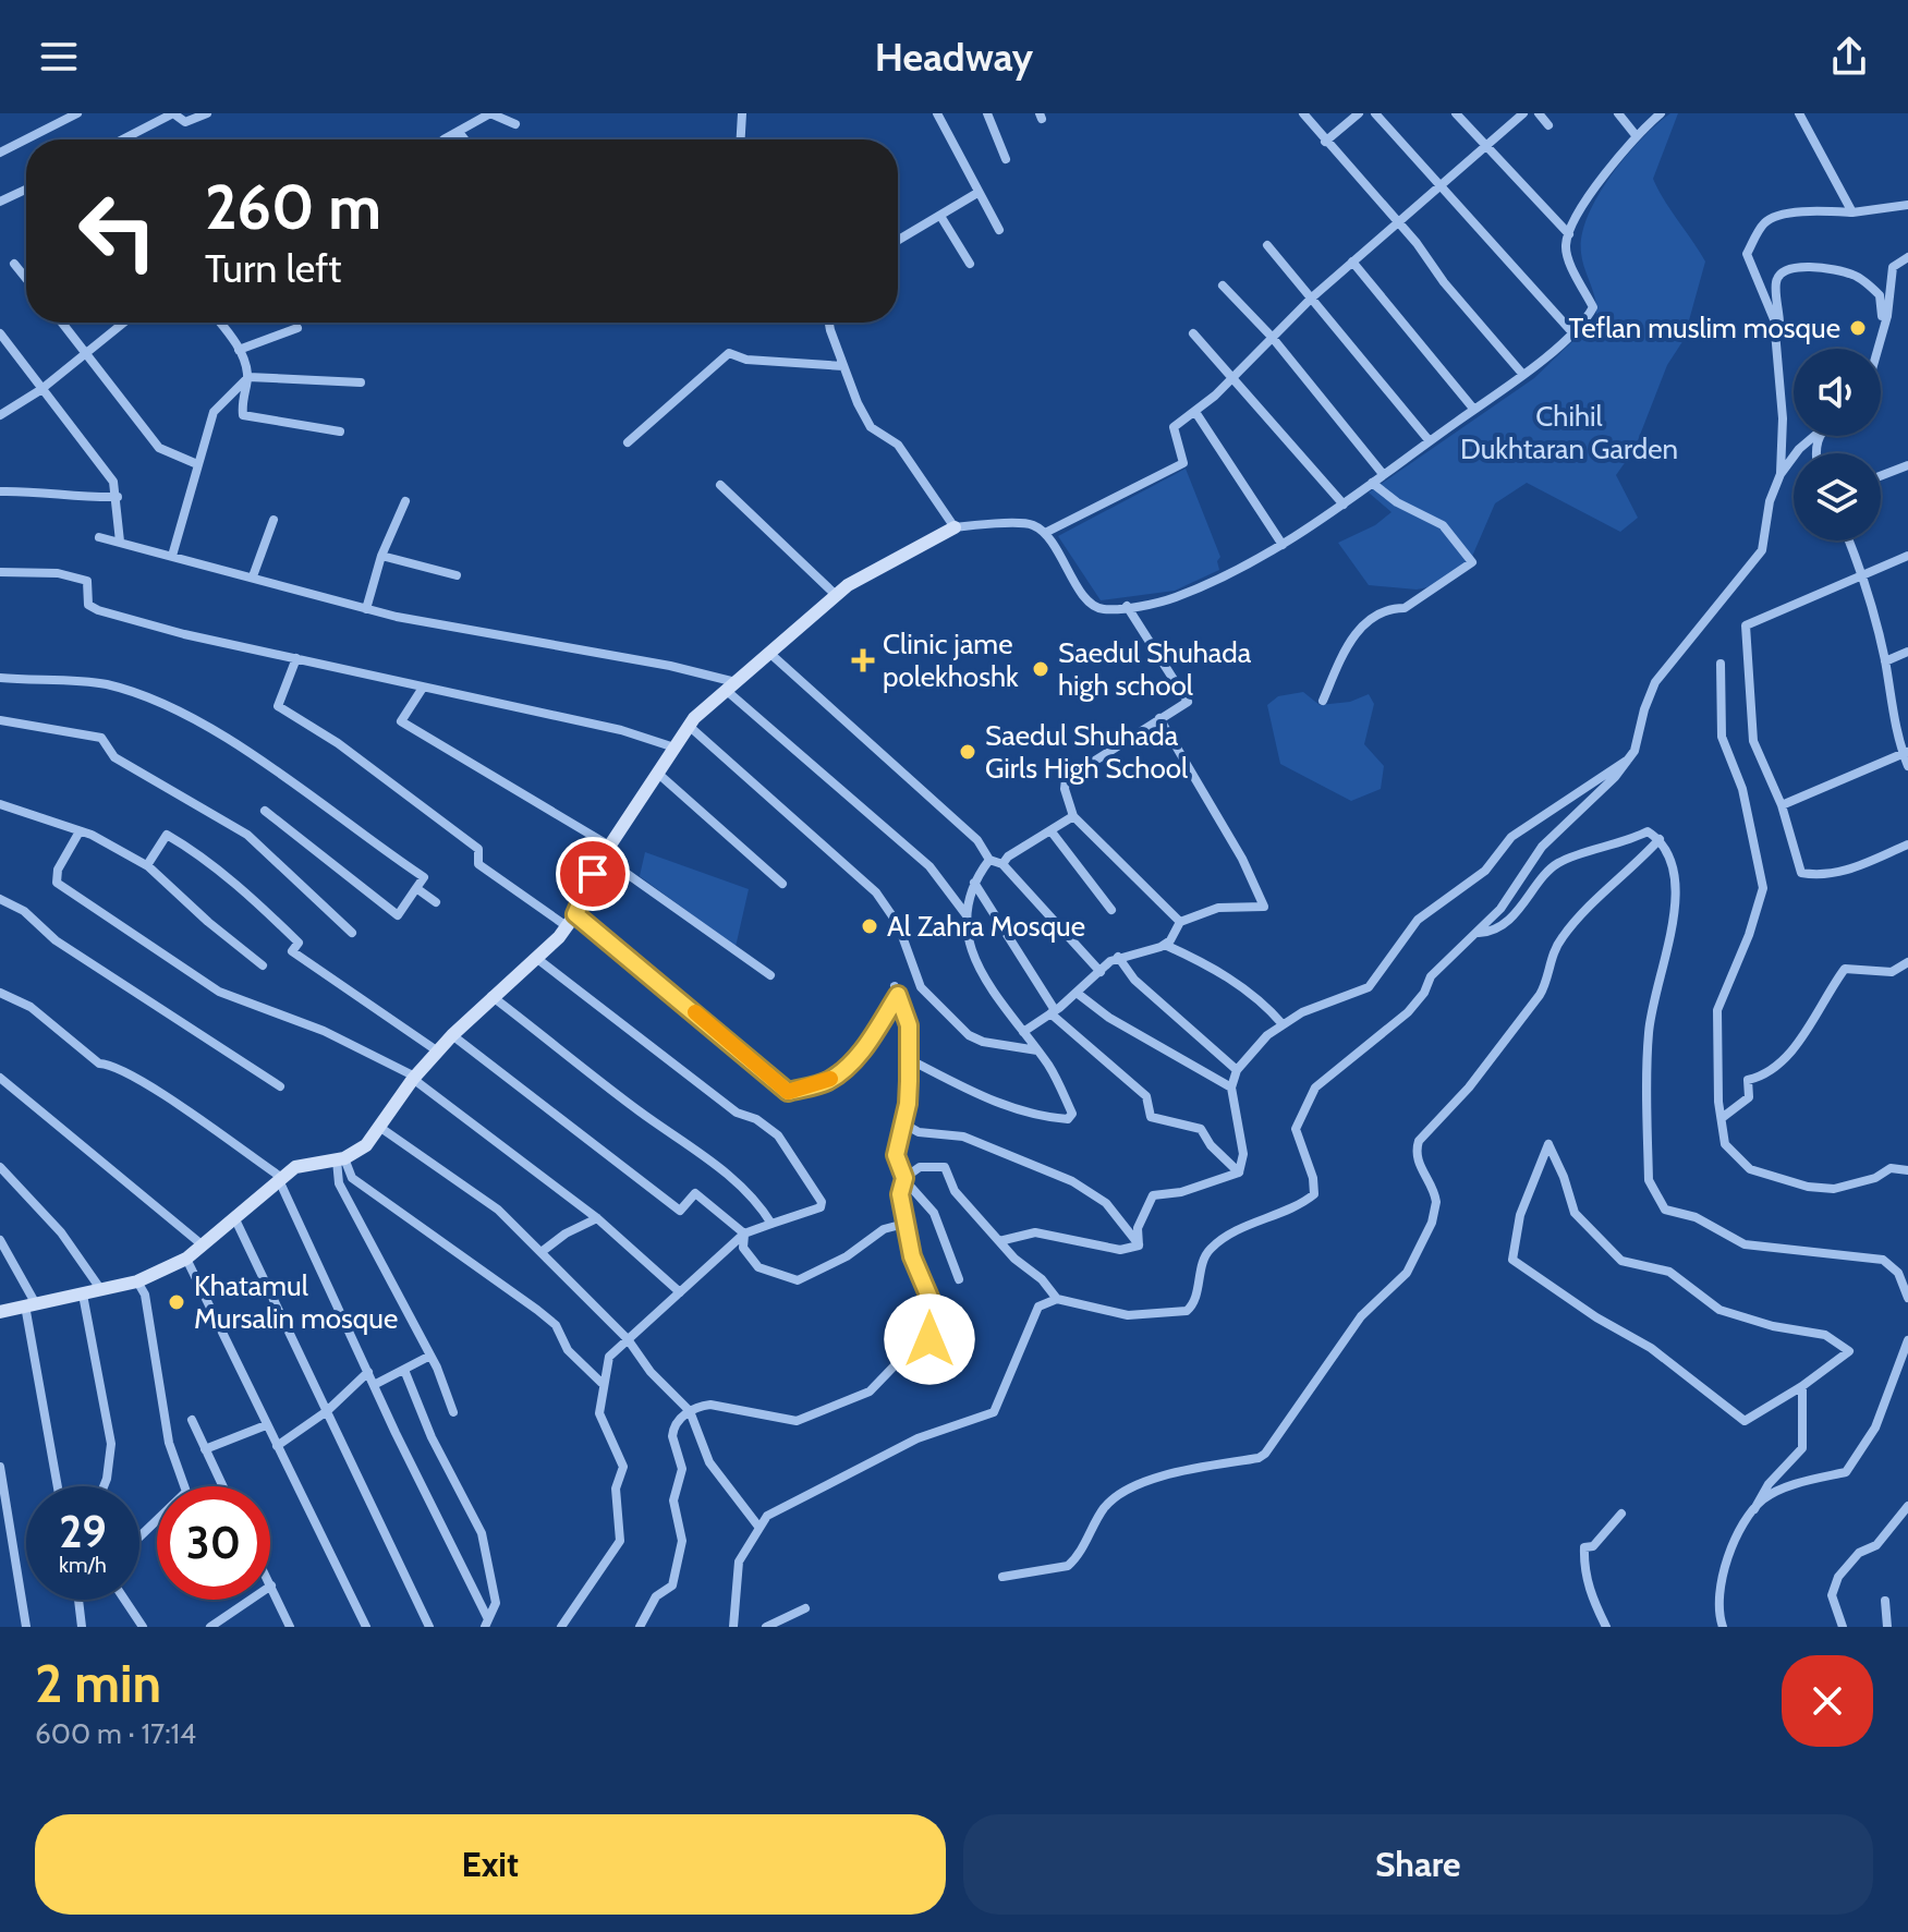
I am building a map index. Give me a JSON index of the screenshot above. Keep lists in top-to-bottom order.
{
  "parks": ["Chihil Dukhtaran Garden"],
  "places": {
    "other": [
      "Teflan muslim mosque",
      "Saedul Shuhada high school",
      "Saedul Shuhada Girls High School",
      "Al Zahra Mosque",
      "Khatamul Mursalin mosque"
    ],
    "health": ["Clinic jame polekhoshk"]
  },
  "page": {
    "header": "Headway",
    "turn": ["260 m", "Turn left"],
    "speed": "29 km/h",
    "limit": "30",
    "heading": ["2 min", "600 m · 17:14"],
    "buttons": ["Exit", "Share"]
  }
}
